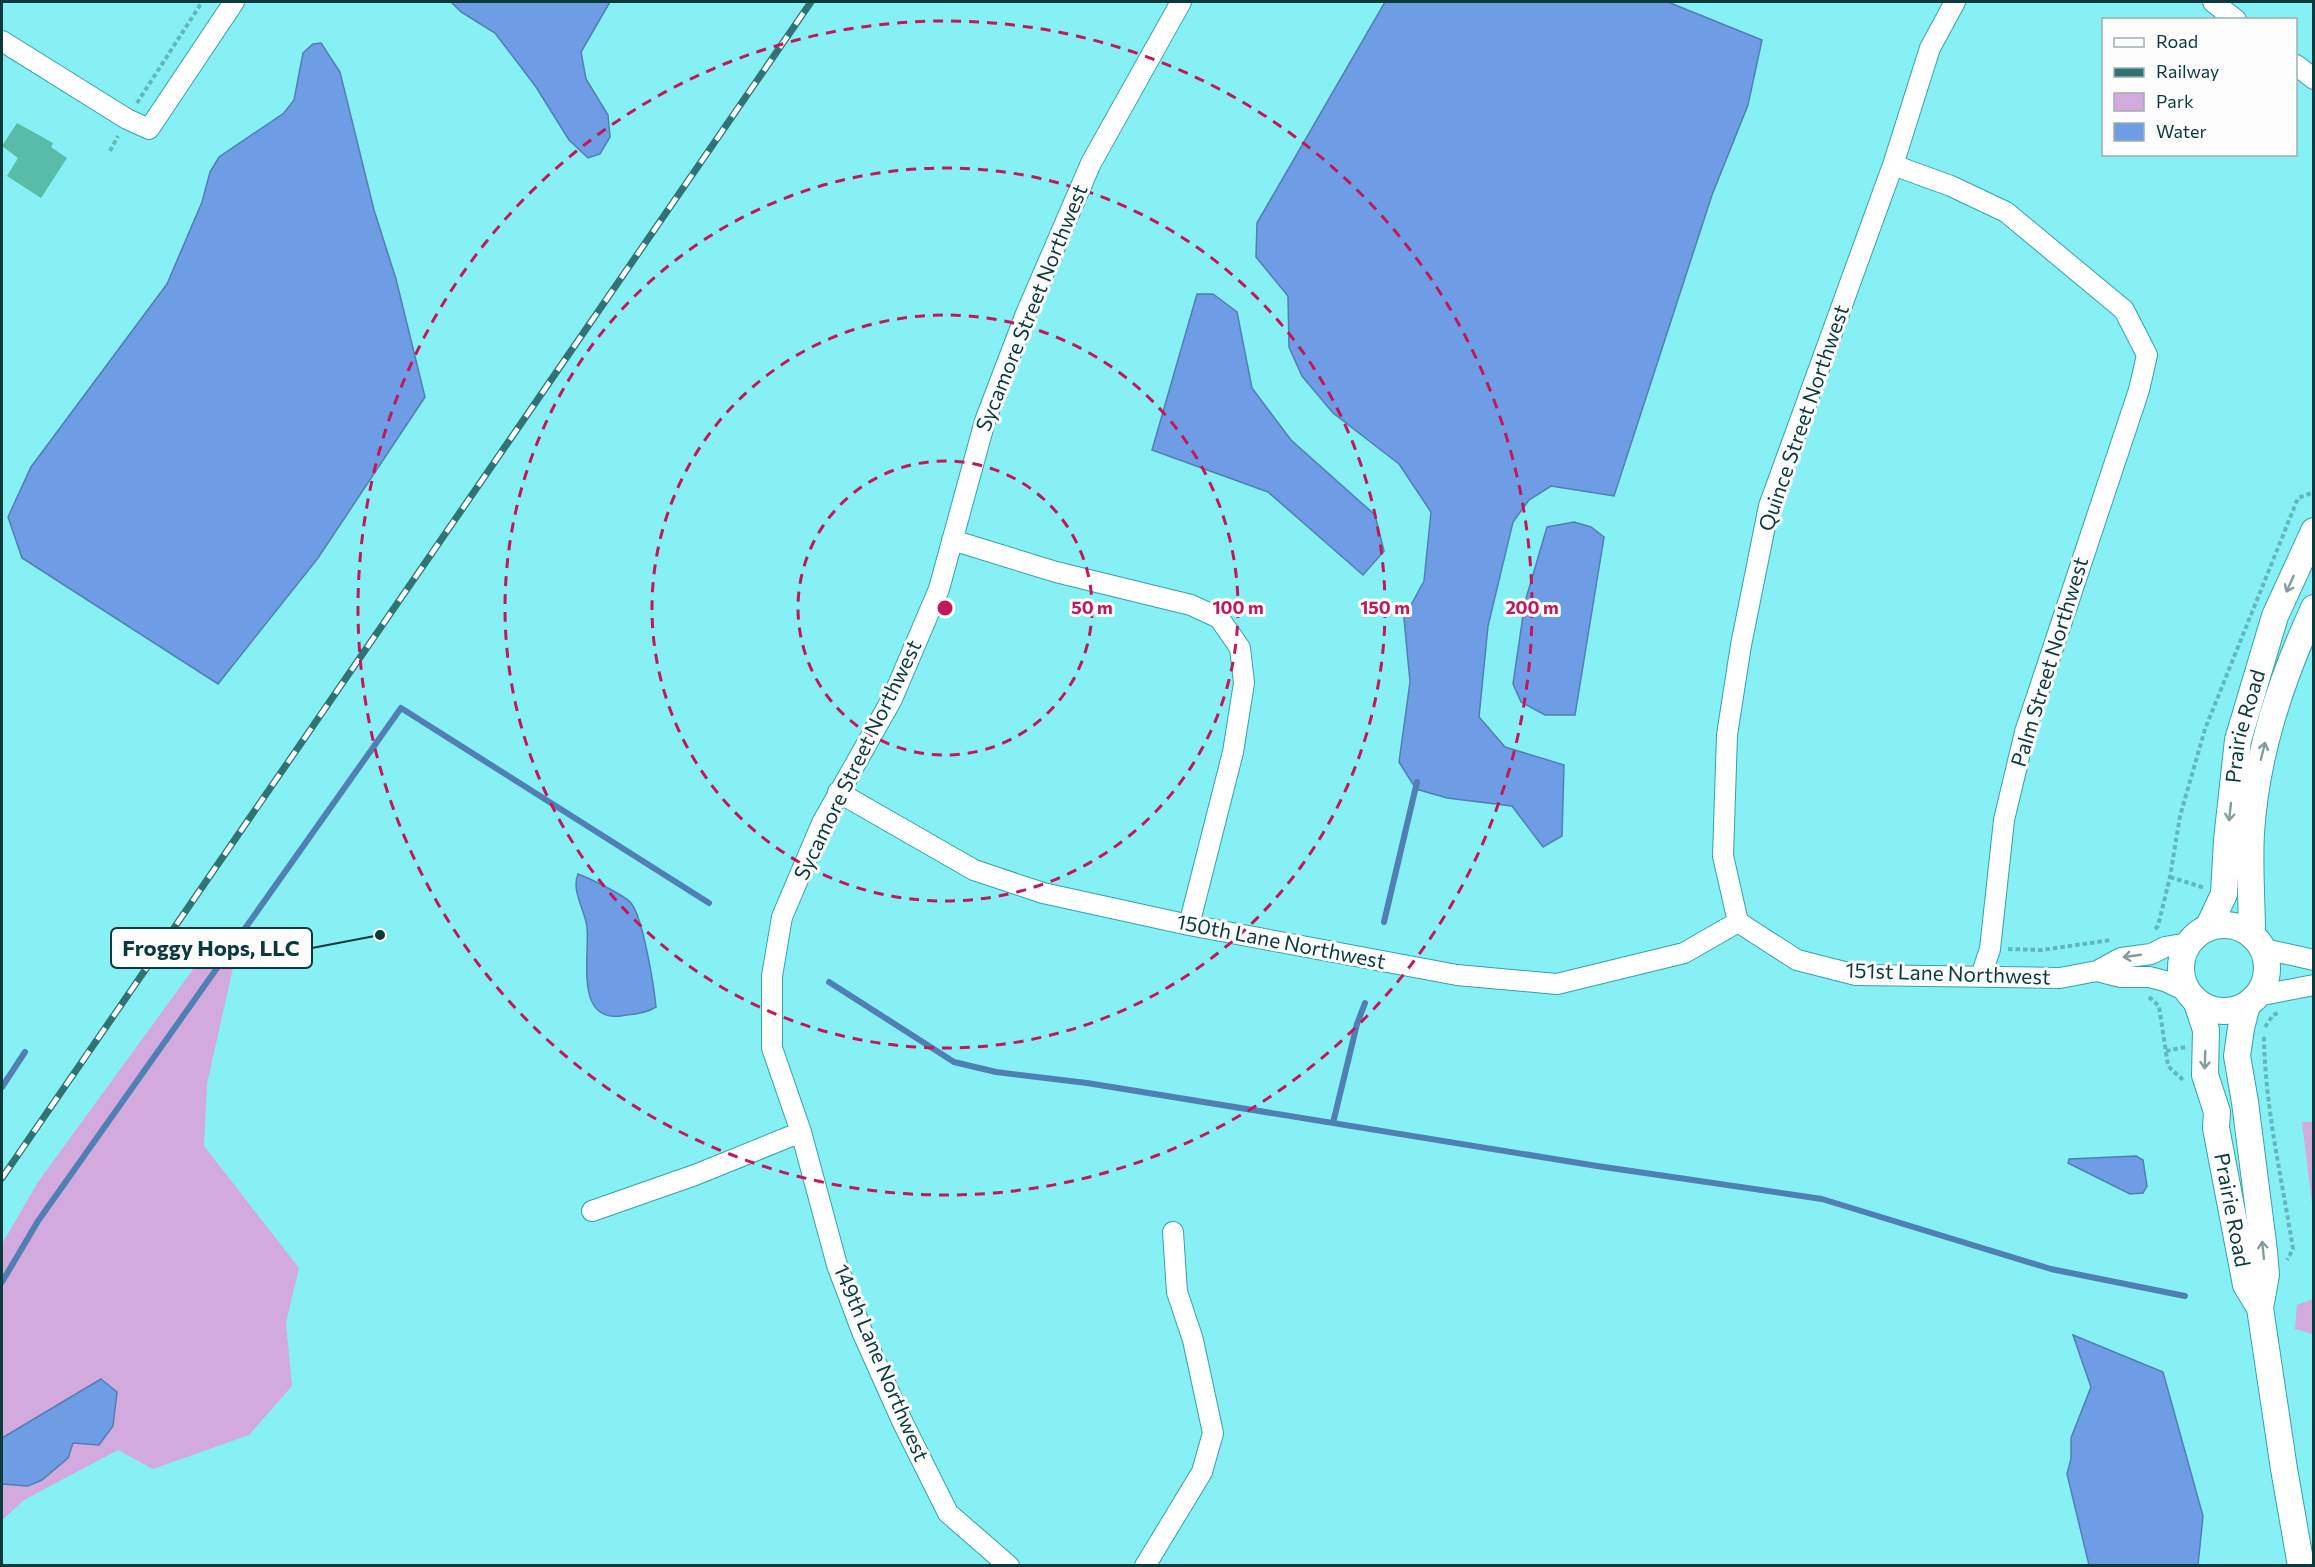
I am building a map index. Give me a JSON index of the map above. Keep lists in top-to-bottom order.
{
  "streets": {
    "street": [
      "Sycamore Street Northwest",
      "Quince Street Northwest",
      "Palm Street Northwest",
      "Prairie Road",
      "150th Lane Northwest",
      "151st Lane Northwest",
      "149th Lane Northwest"
    ]
  },
  "crossings": [
    ["Sycamore Street Northwest", "150th Lane Northwest"],
    ["Sycamore Street Northwest", "149th Lane Northwest"],
    ["Quince Street Northwest", "Palm Street Northwest"],
    ["Quince Street Northwest", "150th Lane Northwest"],
    ["Quince Street Northwest", "151st Lane Northwest"],
    ["Palm Street Northwest", "151st Lane Northwest"],
    ["Prairie Road", "151st Lane Northwest"],
    ["150th Lane Northwest", "151st Lane Northwest"]
  ],
  "places": ["Froggy Hops, LLC"],
  "legend": [
    "Road",
    "Railway",
    "Park",
    "Water"
  ],
  "rings": [
    "50 m",
    "100 m",
    "150 m",
    "200 m"
  ]
}
